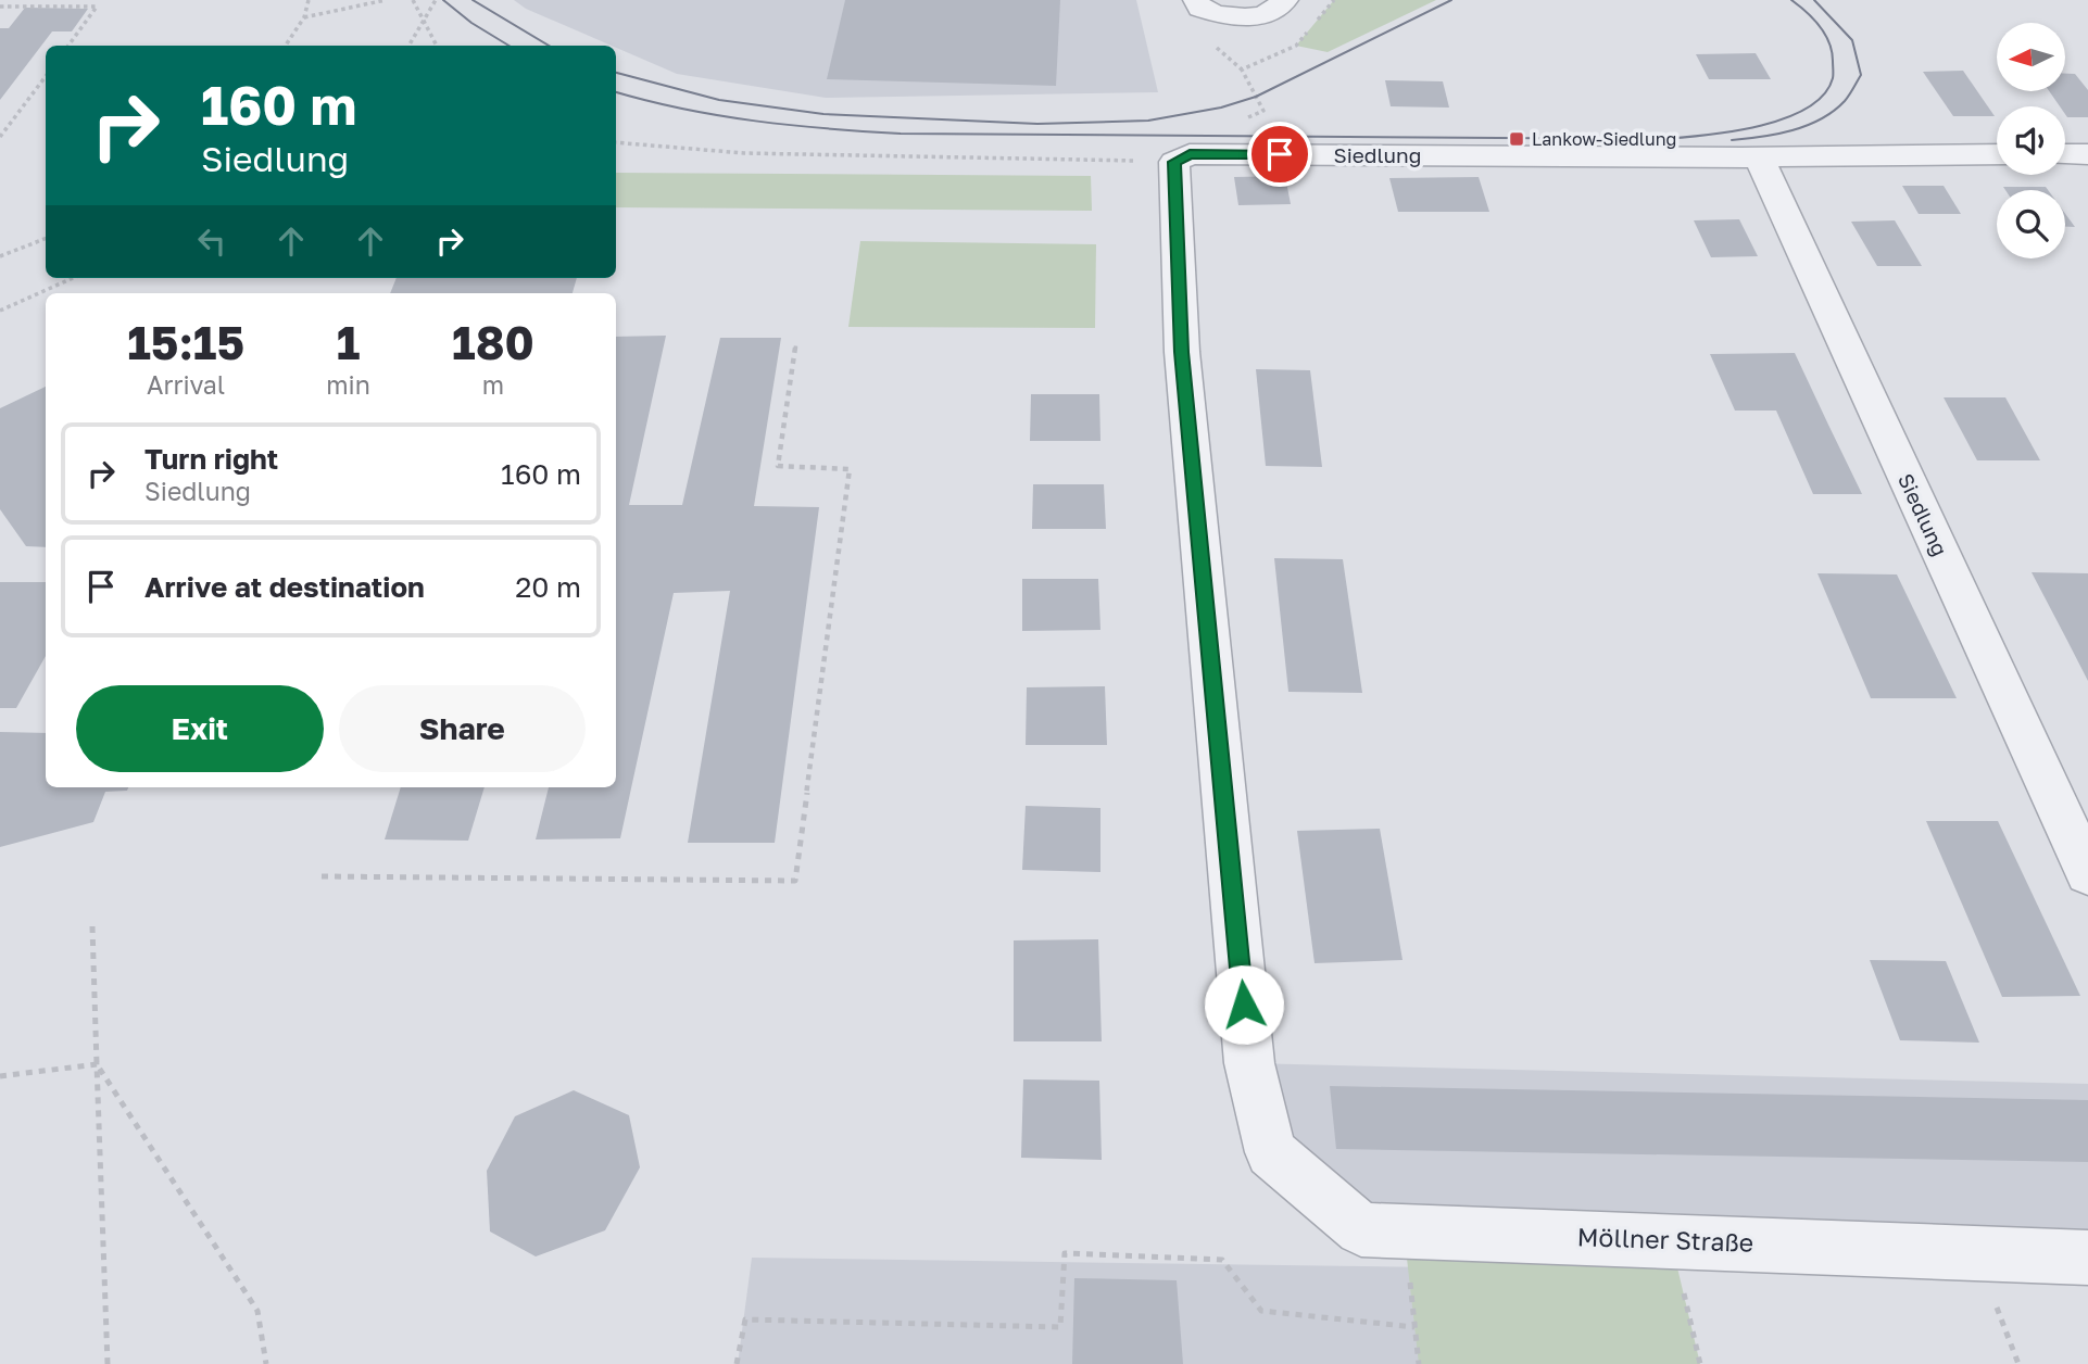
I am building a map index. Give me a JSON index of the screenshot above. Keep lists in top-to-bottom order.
{
  "streets": {
    "street": ["Siedlung", "Möllner Straße"]
  },
  "crossings": [
    ["Siedlung", "Möllner Straße"]
  ],
  "places": {
    "transit": ["Lankow-Siedlung"]
  },
  "north": "left",
  "page": {
    "turn": ["160 m", "Siedlung"],
    "eta": [
      "15:15",
      "Arrival",
      "1",
      "min",
      "180",
      "m"
    ],
    "list": [
      {
        "name": "Turn right",
        "note": "Siedlung",
        "value": "160 m"
      },
      {
        "name": "Arrive at destination",
        "value": "20 m"
      }
    ],
    "buttons": ["Exit", "Share"]
  }
}
